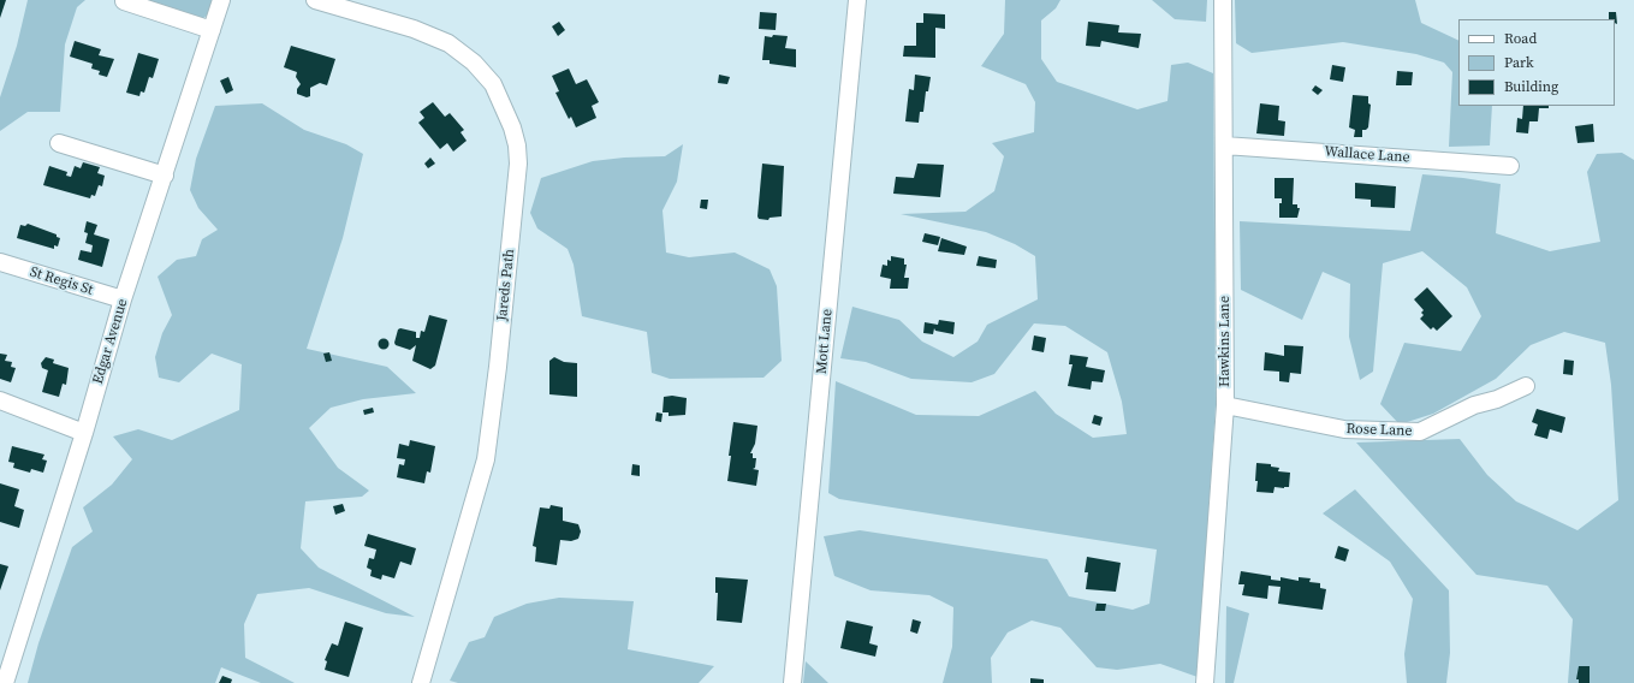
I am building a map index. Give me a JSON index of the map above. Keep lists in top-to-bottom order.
{
  "streets": {
    "street": [
      "Wallace Lane",
      "St Regis St",
      "Jareds Path",
      "Edgar Avenue",
      "Mott Lane",
      "Hawkins Lane",
      "Rose Lane"
    ]
  },
  "crossings": [
    ["Wallace Lane", "Hawkins Lane"],
    ["St Regis St", "Edgar Avenue"],
    ["Hawkins Lane", "Rose Lane"]
  ],
  "legend": ["Road", "Park", "Building"]
}
